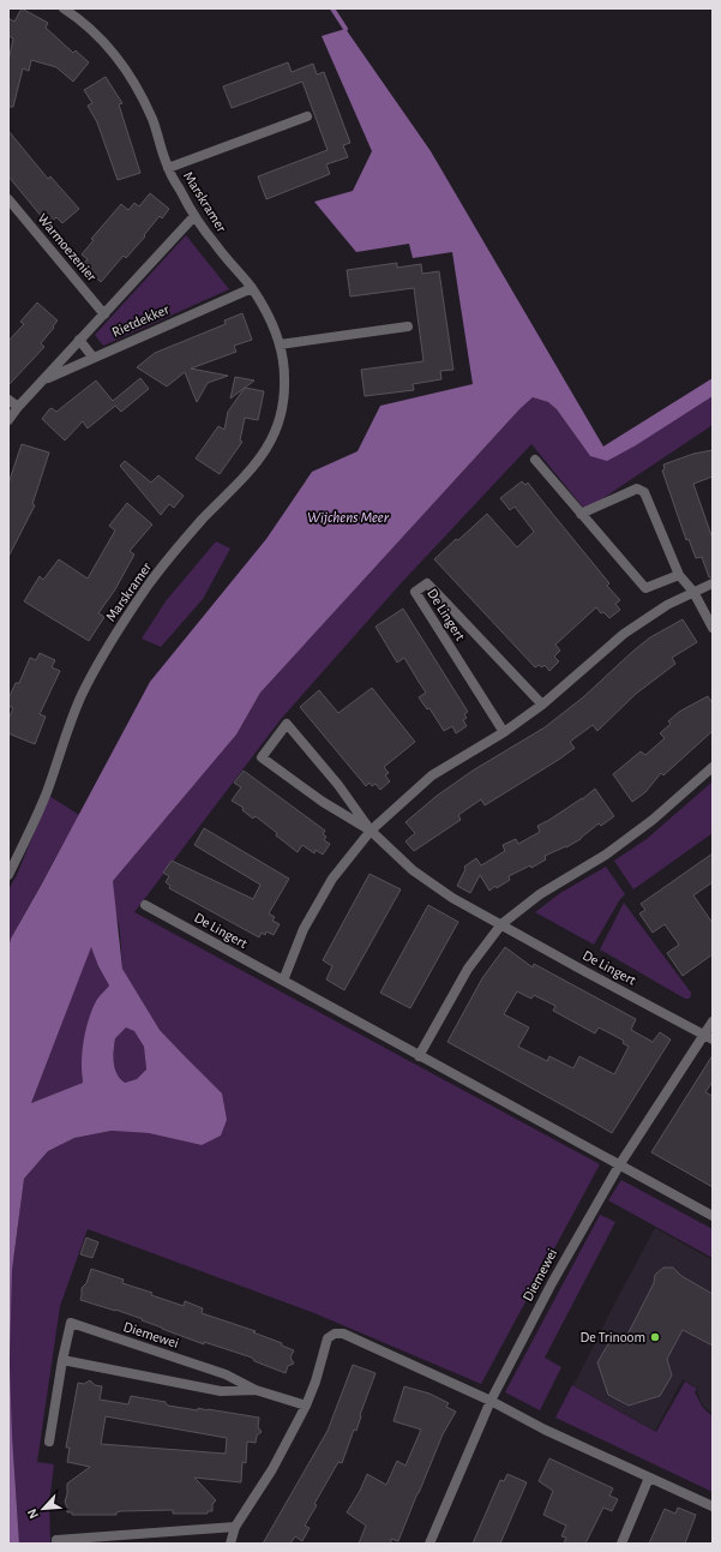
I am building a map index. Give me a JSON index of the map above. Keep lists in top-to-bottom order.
{
  "streets": {
    "street": [
      "Marskramer",
      "Warmoezenier",
      "Rietdekker",
      "De Lingert",
      "Diemewei"
    ]
  },
  "crossings": [
    ["Marskramer", "Rietdekker"],
    ["Warmoezenier", "Rietdekker"],
    ["De Lingert", "Diemewei"]
  ],
  "water": ["Wijchens Meer"],
  "places": ["De Trinoom"],
  "north": "bottom left"
}
